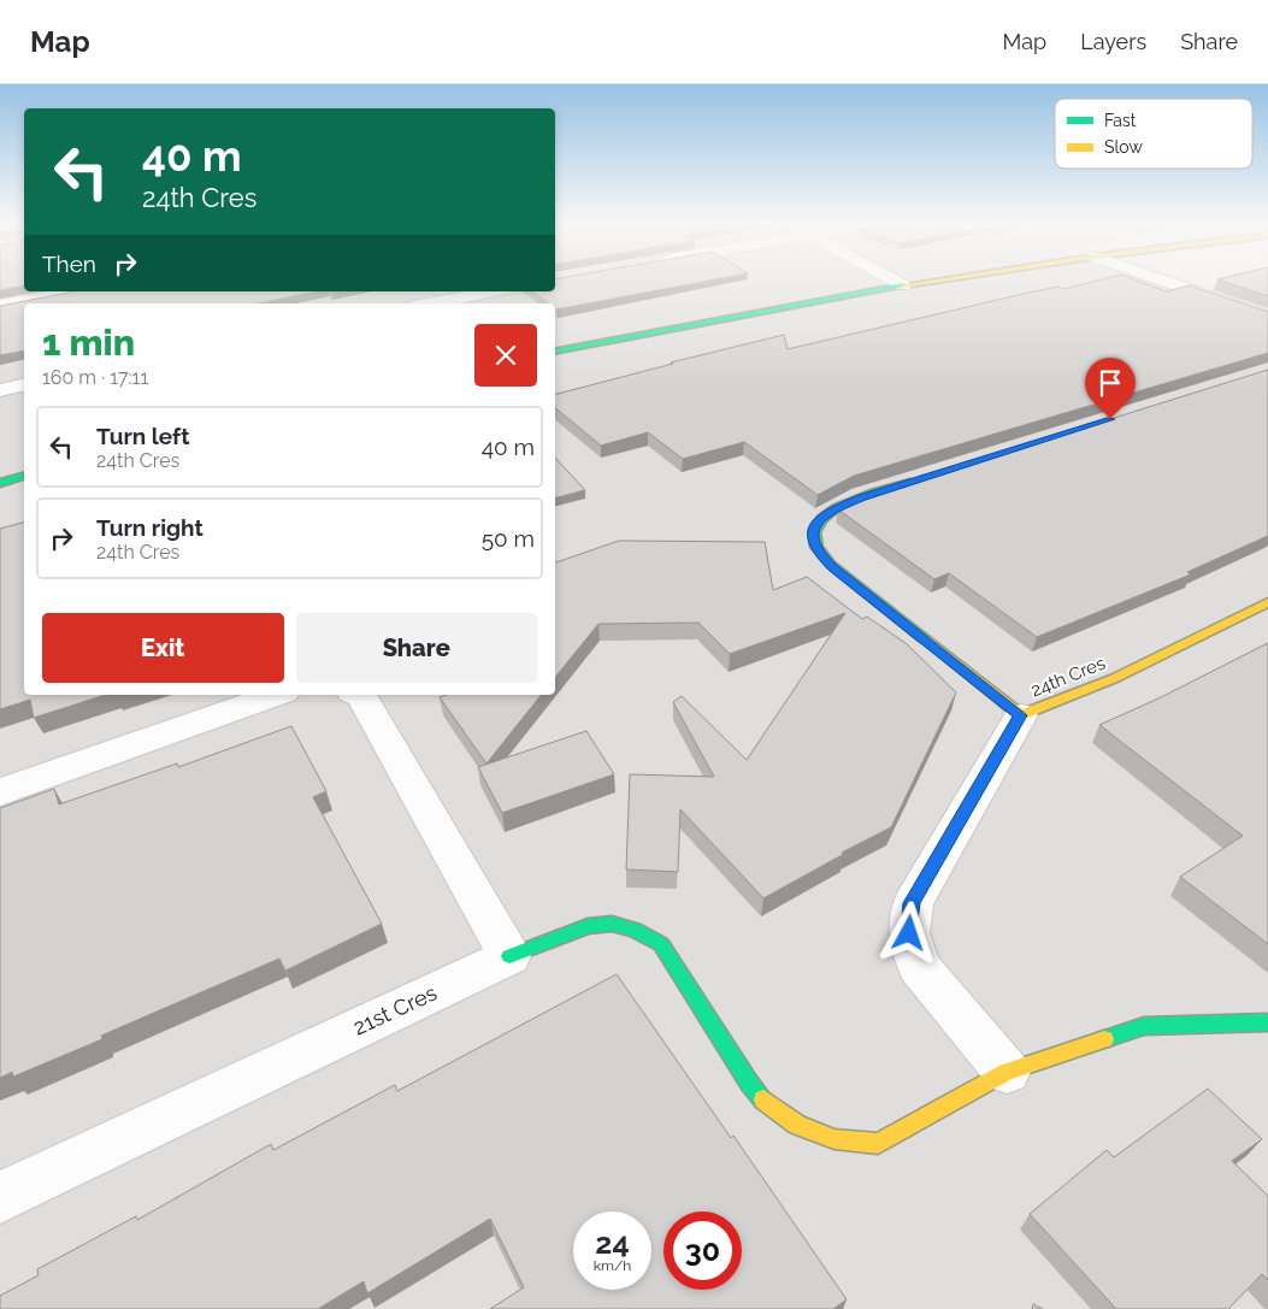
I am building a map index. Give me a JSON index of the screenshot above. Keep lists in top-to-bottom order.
{
  "streets": {
    "street": ["24th Cres", "21st Cres"]
  },
  "legend": ["Fast", "Slow"],
  "page": {
    "header": "Map",
    "nav": ["Map", "Layers", "Share"],
    "turn": ["40 m", "24th Cres"],
    "then": "Then",
    "heading": ["1 min", "160 m · 17:11"],
    "list": [
      {
        "name": "Turn left",
        "note": "24th Cres",
        "value": "40 m"
      },
      {
        "name": "Turn right",
        "note": "24th Cres",
        "value": "50 m"
      }
    ],
    "buttons": ["Exit", "Share"],
    "speed": "24 km/h",
    "limit": "30"
  }
}
